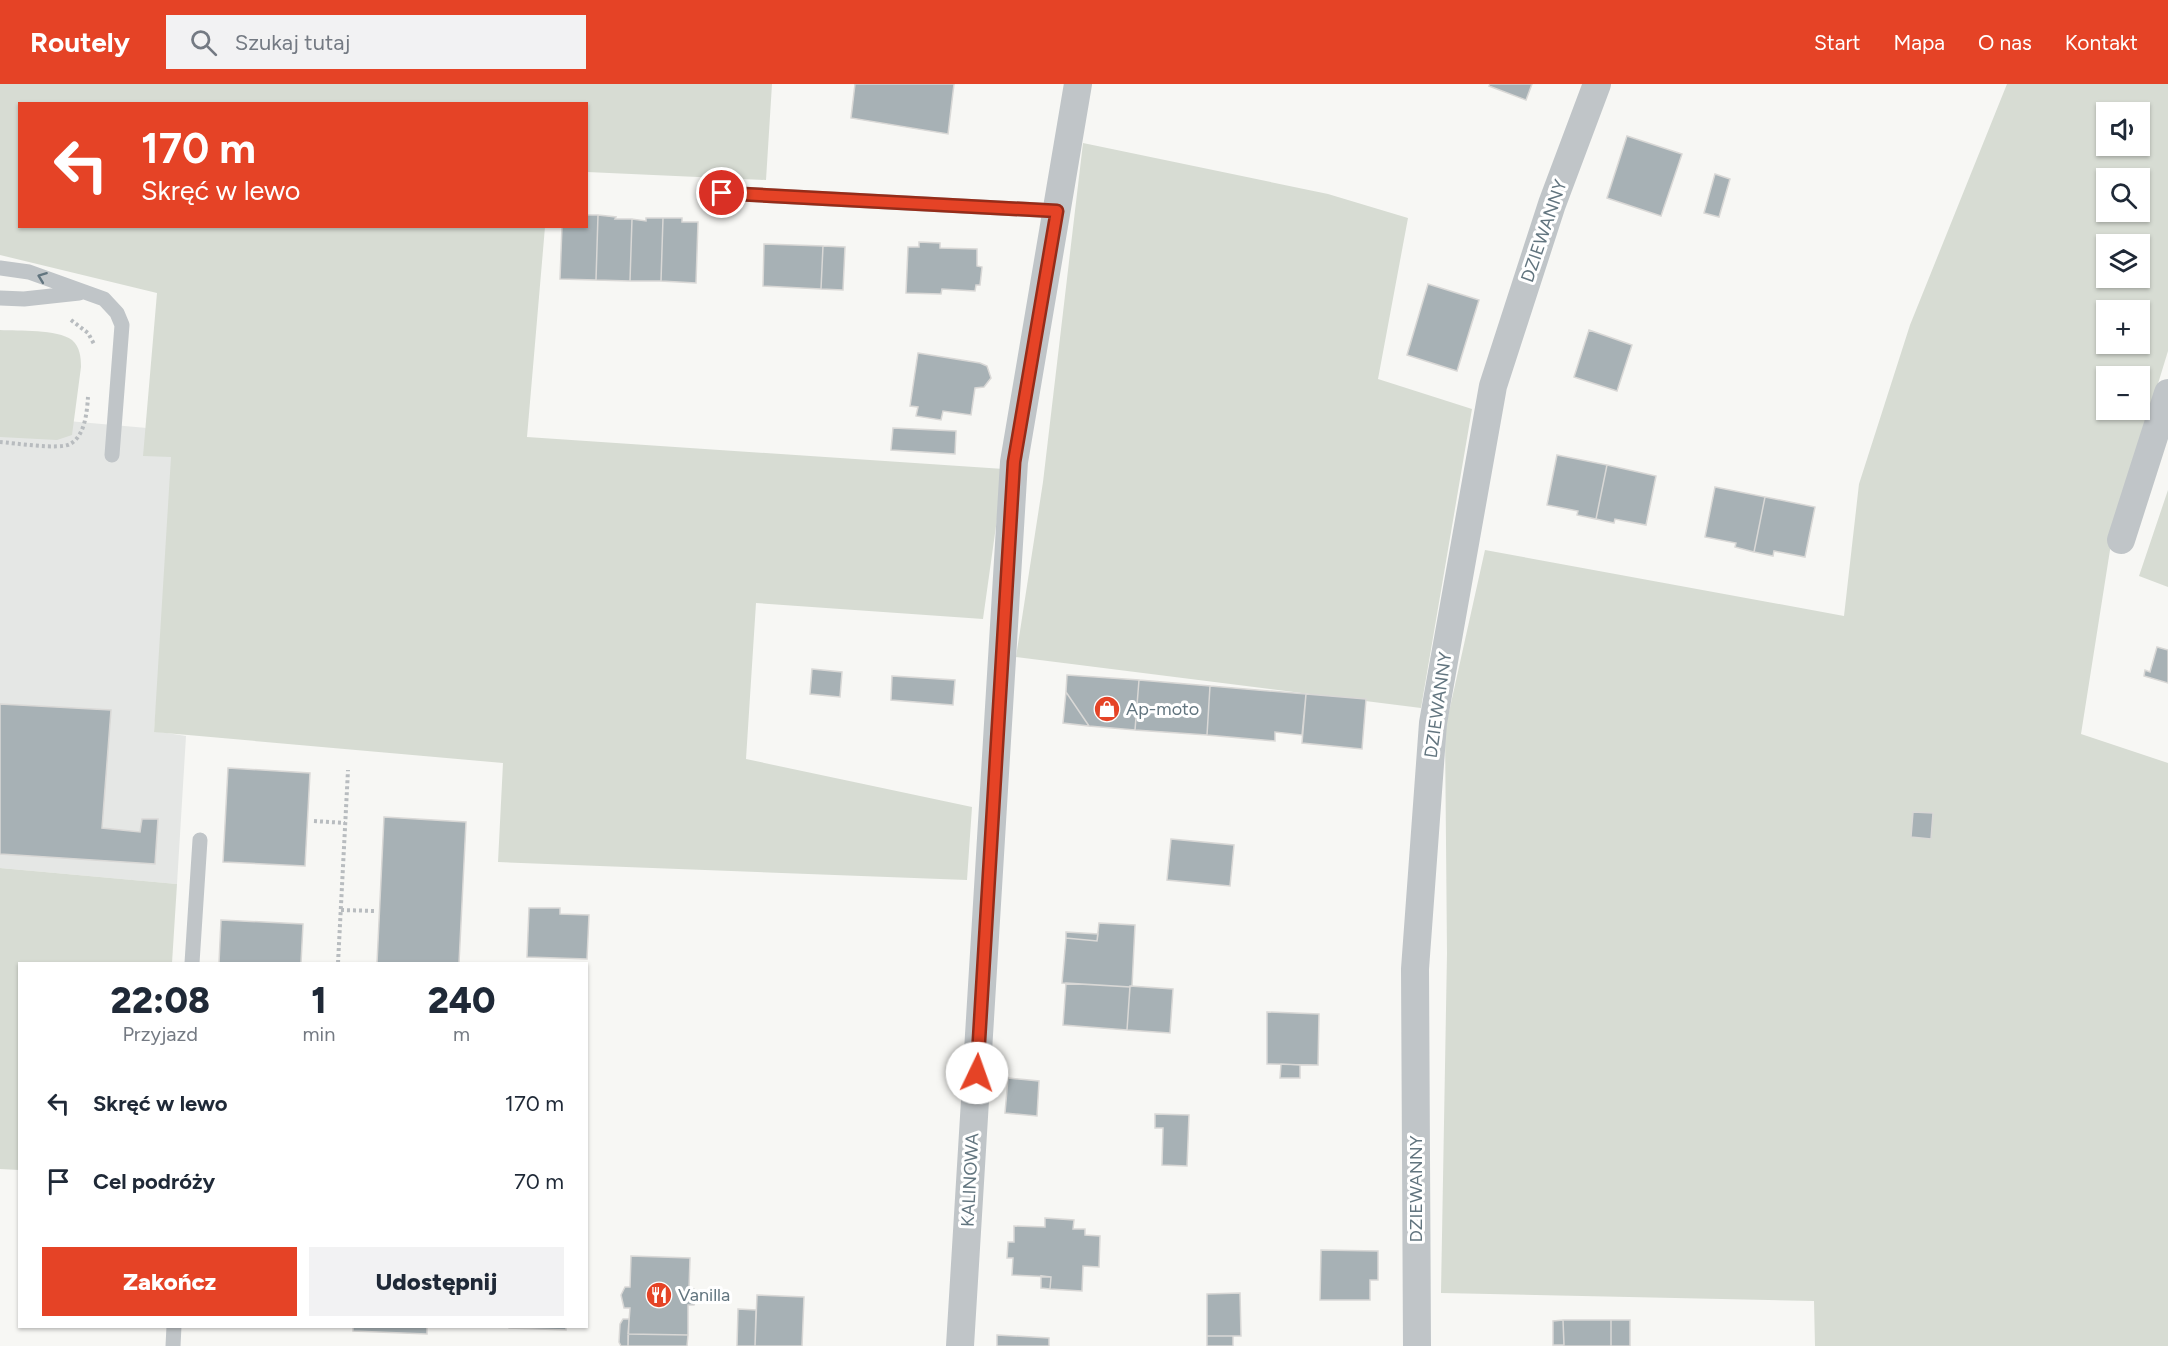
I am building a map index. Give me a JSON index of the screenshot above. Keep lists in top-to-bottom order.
{
  "streets": {
    "street": ["DZIEWANNY", "KALINOWA"]
  },
  "places": {
    "shop": ["Ap-moto"],
    "restaurant": ["Vanilla"]
  },
  "page": {
    "header": "Routely",
    "search": "Szukaj tutaj",
    "nav": [
      "Start",
      "Mapa",
      "O nas",
      "Kontakt"
    ],
    "map_buttons": ["+", "−"],
    "turn": ["170 m", "Skręć w lewo"],
    "eta": [
      "22:08",
      "Przyjazd",
      "1",
      "min",
      "240",
      "m"
    ],
    "list": [
      {
        "name": "Skręć w lewo",
        "value": "170 m"
      },
      {
        "name": "Cel podróży",
        "value": "70 m"
      }
    ],
    "buttons": ["Zakończ", "Udostępnij"]
  }
}
